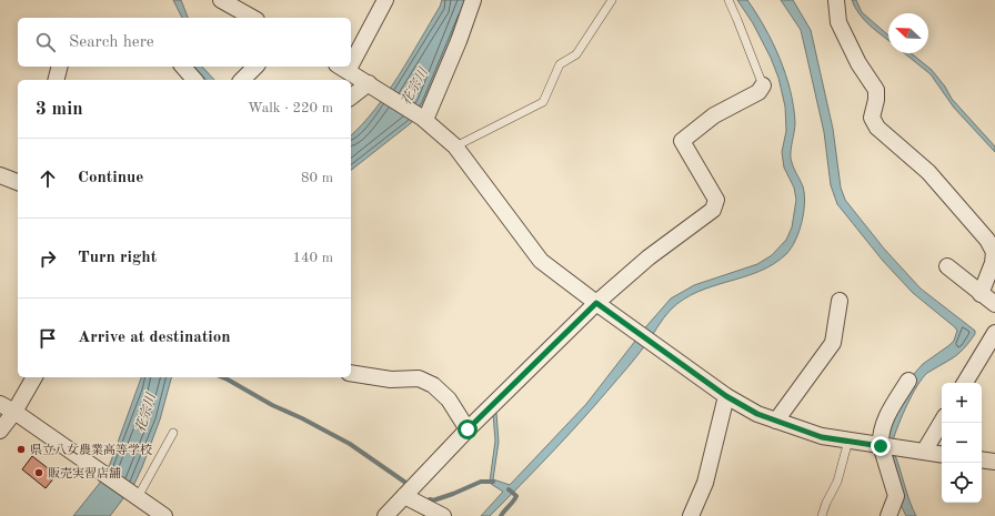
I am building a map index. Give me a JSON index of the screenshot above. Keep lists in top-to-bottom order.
{
  "water": ["花宗川"],
  "places": ["県立八女農業高等学校", "販売実習店舗"],
  "north": "top left",
  "page": {
    "search": "Search here",
    "heading": ["3 min", "Walk · 220 m"],
    "list": [
      ["Continue", "80 m"],
      ["Turn right", "140 m"],
      "Arrive at destination"
    ],
    "map_buttons": ["+", "−"]
  }
}
